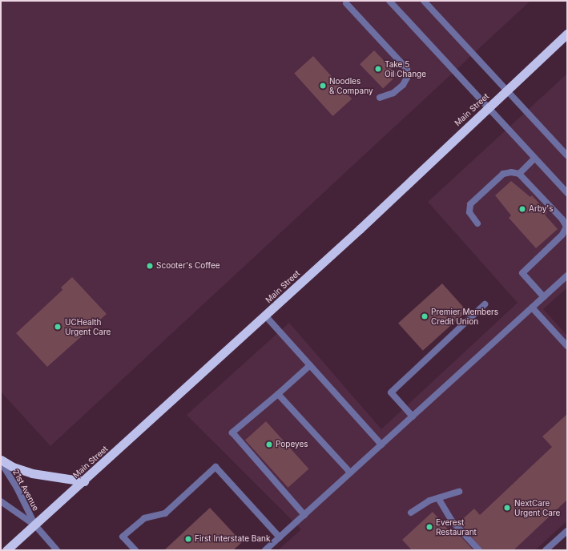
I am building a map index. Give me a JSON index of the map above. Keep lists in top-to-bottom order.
{
  "streets": {
    "highway": ["Main Street"],
    "street": ["21st Avenue"]
  },
  "crossings": [
    ["Main Street", "21st Avenue"]
  ],
  "places": [
    "Take 5 Oil Change",
    "Noodles & Company",
    "Arby's",
    "Scooter's Coffee",
    "Premier Members Credit Union",
    "UCHealth Urgent Care",
    "Popeyes",
    "NextCare Urgent Care",
    "Everest Restaurant",
    "First Interstate Bank"
  ]
}
